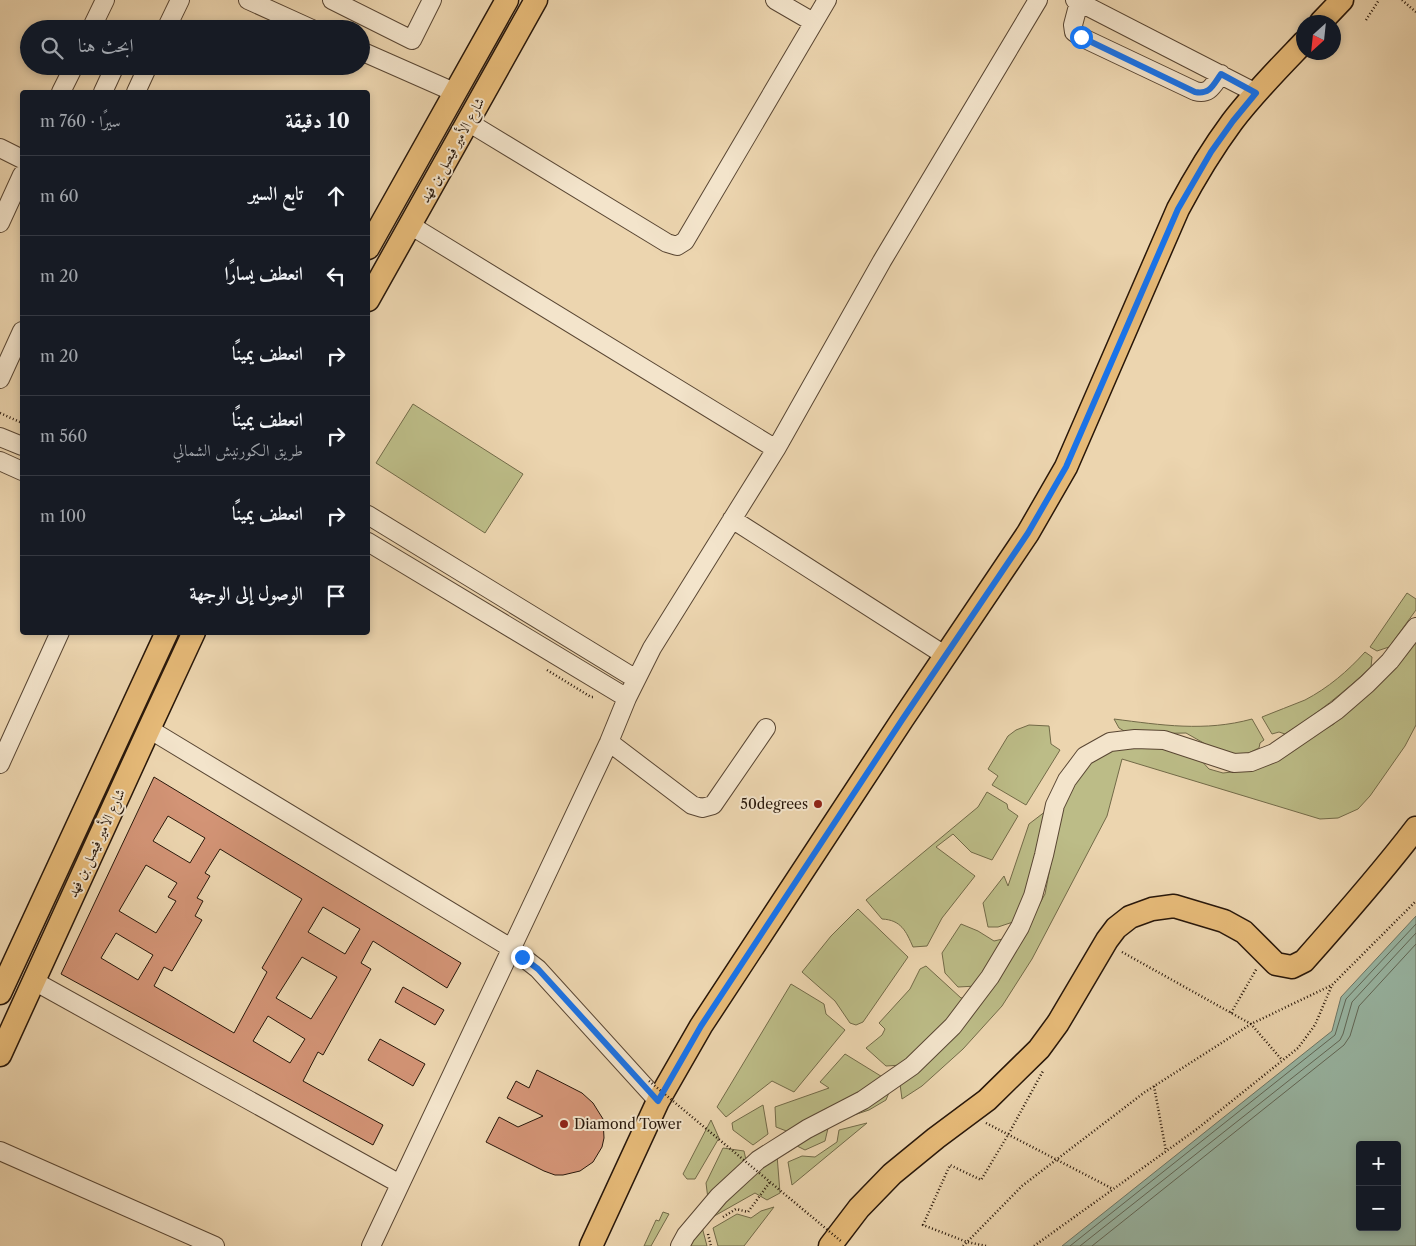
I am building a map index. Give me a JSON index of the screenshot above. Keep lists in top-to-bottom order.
{
  "streets": {
    "main road": ["شارع الأمير فيصل بن فهد"]
  },
  "places": ["50degrees", "Diamond Tower"],
  "north": "bottom left",
  "page": {
    "search": "ابحث هنا",
    "heading": ["10 دقيقة", "سيرًا · 760 m"],
    "list": [
      ["تابع السير", "60 m"],
      ["انعطف يسارًا", "20 m"],
      ["انعطف يمينًا", "20 m"],
      ["انعطف يمينًا", "طريق الكورنيش الشمالي", "560 m"],
      ["انعطف يمينًا", "100 m"],
      "الوصول إلى الوجهة"
    ],
    "map_buttons": ["+", "−"]
  }
}
